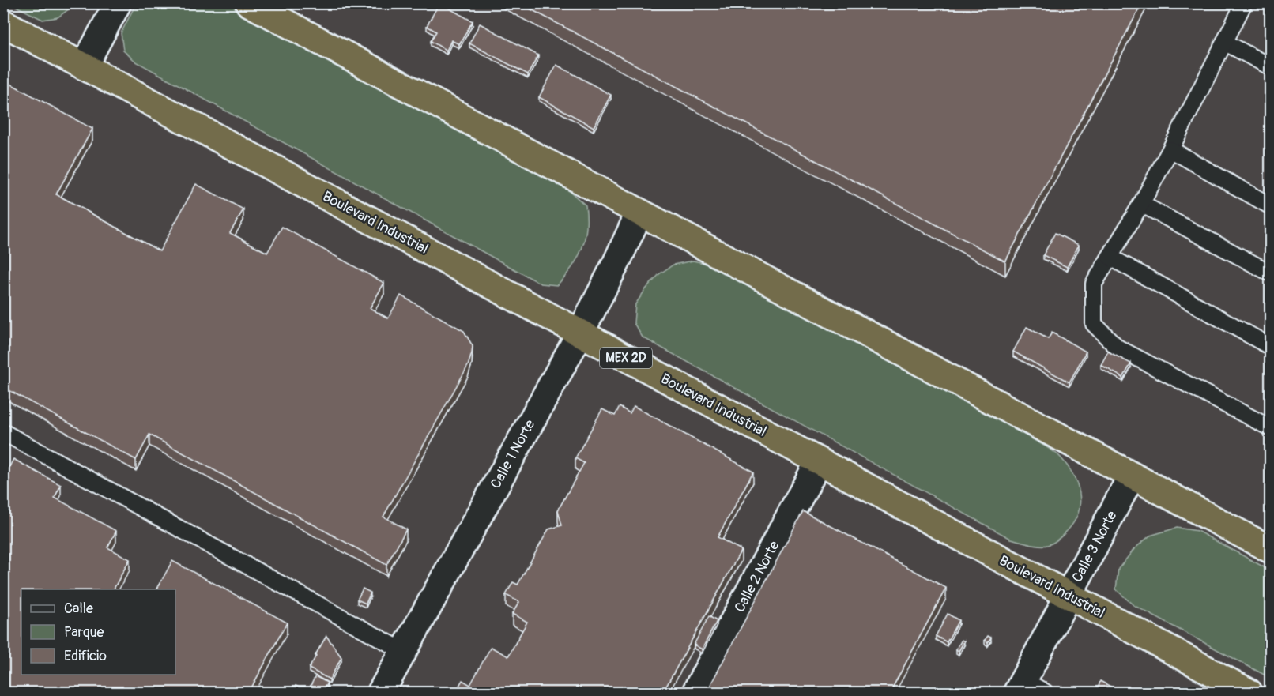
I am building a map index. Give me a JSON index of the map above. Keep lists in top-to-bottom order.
{
  "streets": {
    "highway": ["Boulevard Industrial", "MEX 2D"],
    "street": ["Calle 1 Norte", "Calle 3 Norte", "Calle 2 Norte"]
  },
  "crossings": [
    ["Boulevard Industrial", "Calle 1 Norte"],
    ["Boulevard Industrial", "Calle 3 Norte"],
    ["Boulevard Industrial", "Calle 2 Norte"]
  ],
  "legend": ["Calle", "Parque", "Edificio"]
}
